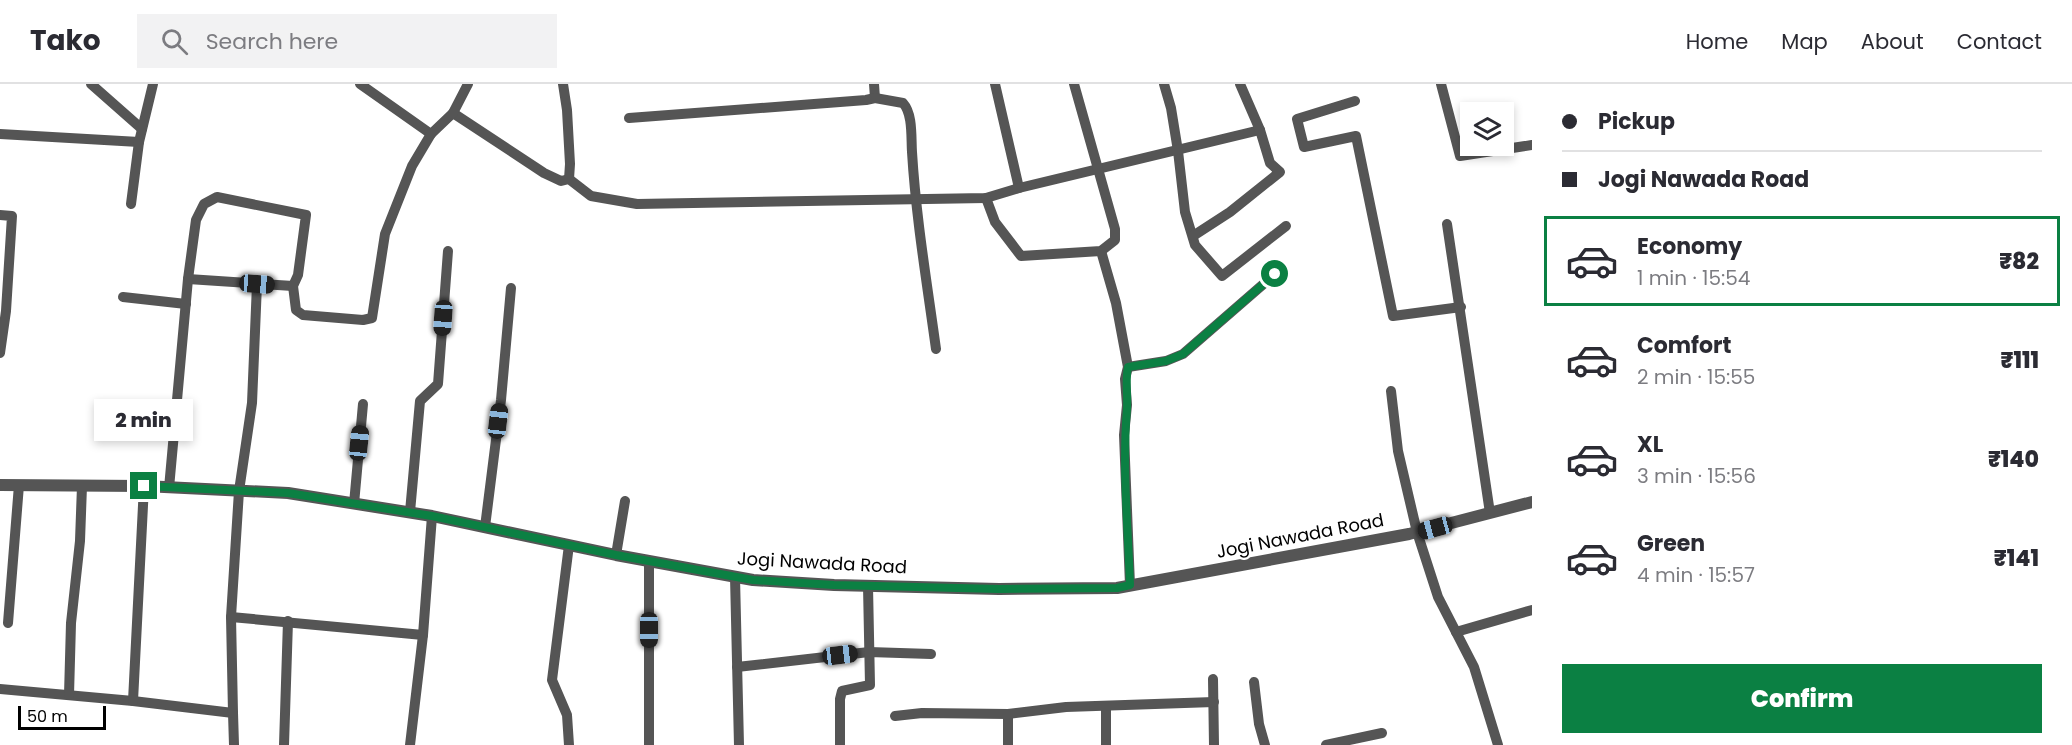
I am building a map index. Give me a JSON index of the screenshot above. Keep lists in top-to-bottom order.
{
  "streets": {
    "street": ["Jogi Nawada Road"]
  },
  "scale_bar": "50 m",
  "page": {
    "header": "Tako",
    "search": "Search here",
    "nav": [
      "Home",
      "Map",
      "About",
      "Contact"
    ],
    "banner": ["Pickup", "Jogi Nawada Road"],
    "list": [
      {
        "name": "Economy",
        "note": "1 min · 15:54",
        "value": "₹82"
      },
      {
        "name": "Comfort",
        "note": "2 min · 15:55",
        "value": "₹111"
      },
      {
        "name": "XL",
        "note": "3 min · 15:56",
        "value": "₹140"
      },
      {
        "name": "Green",
        "note": "4 min · 15:57",
        "value": "₹141"
      }
    ],
    "bubble": "2 min",
    "buttons": "Confirm",
    "scale": "50 m"
  }
}
